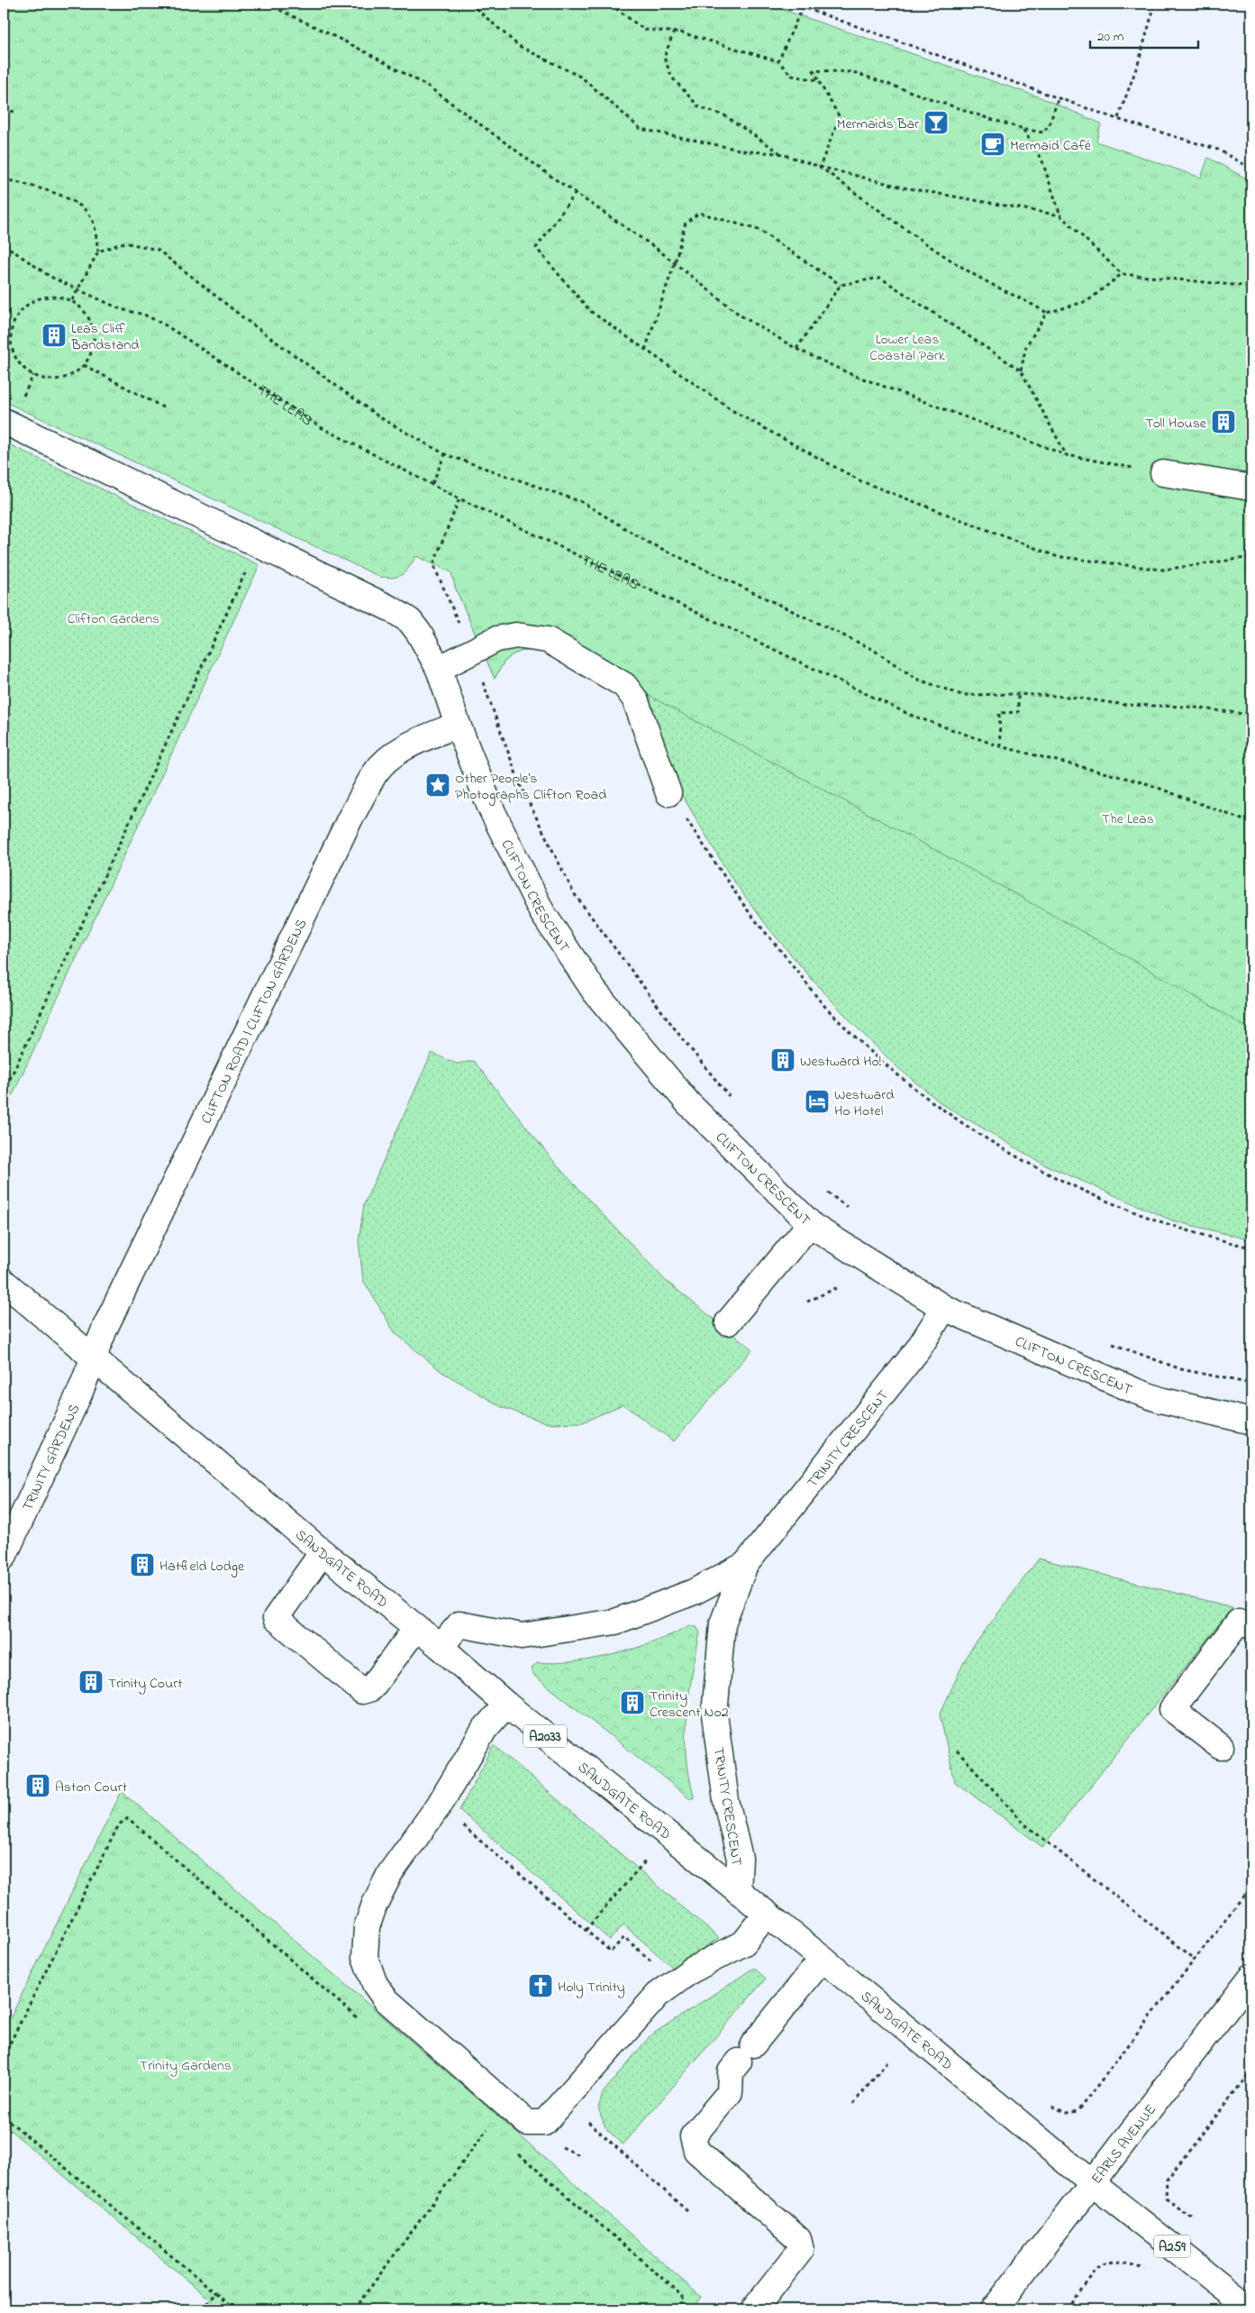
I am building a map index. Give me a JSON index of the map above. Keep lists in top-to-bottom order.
{
  "streets": {
    "main road": [
      "CLIFTON CRESCENT",
      "CLIFTON ROAD | CLIFTON GARDENS",
      "TRINITY CRESCENT",
      "TRINITY GARDENS",
      "SANDGATE ROAD",
      "A2033",
      "EARLS AVENUE",
      "A259"
    ],
    "path": ["THE LEAS"]
  },
  "crossings": [
    ["CLIFTON CRESCENT", "CLIFTON ROAD | CLIFTON GARDENS"],
    ["CLIFTON CRESCENT", "TRINITY CRESCENT"],
    ["CLIFTON ROAD | CLIFTON GARDENS", "TRINITY GARDENS"],
    ["CLIFTON ROAD | CLIFTON GARDENS", "SANDGATE ROAD"],
    ["TRINITY CRESCENT", "SANDGATE ROAD"],
    ["TRINITY GARDENS", "SANDGATE ROAD"],
    ["SANDGATE ROAD", "EARLS AVENUE"]
  ],
  "parks": [
    "Lower Leas Coastal Park",
    "Clifton Gardens",
    "The Leas",
    "Trinity Gardens"
  ],
  "places": {
    "bar": ["Mermaids Bar"],
    "cafe": ["Mermaid Café"],
    "building": [
      "Leas Cliff Bandstand",
      "Toll House",
      "Westward Ho!",
      "Hatfield Lodge",
      "Trinity Court",
      "Trinity Crescent No2",
      "Aston Court"
    ],
    "place": ["Other People's Photographs Clifton Road"],
    "hotel": ["Westward Ho Hotel"],
    "church": ["Holy Trinity"]
  },
  "scale_bar": "20 m"
}
